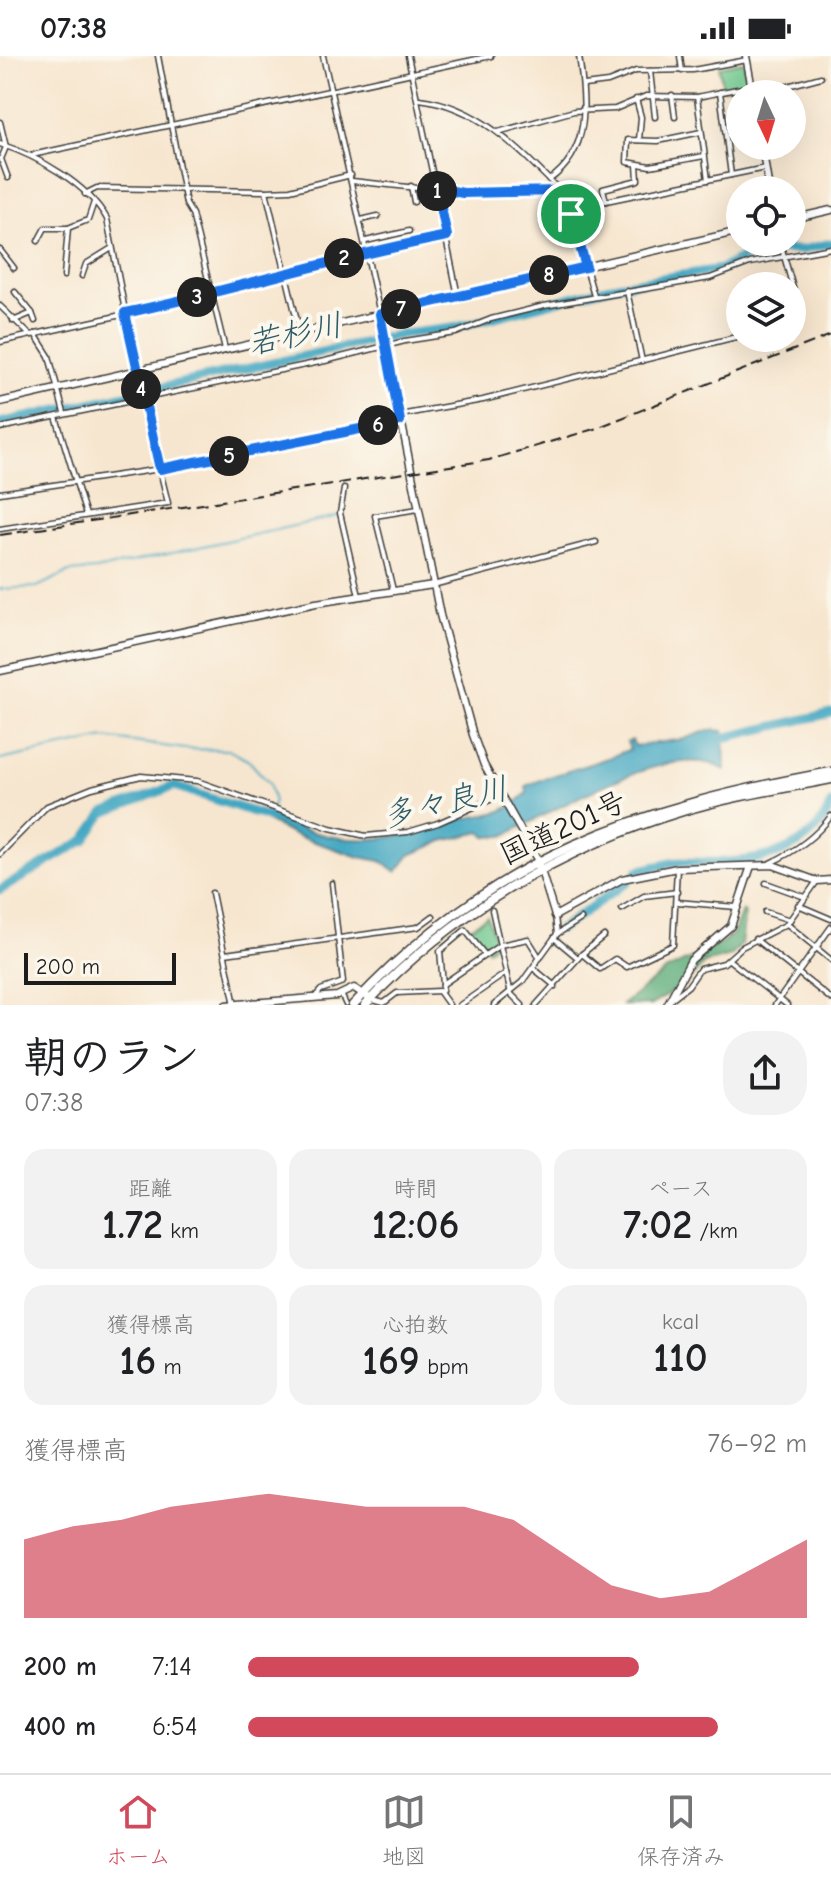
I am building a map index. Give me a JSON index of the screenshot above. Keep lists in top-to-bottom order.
{
  "streets": {
    "highway": ["国道201号"]
  },
  "water": ["若杉川", "多々良川"],
  "scale_bar": "200 m",
  "north": "bottom",
  "page": {
    "status": "07:38",
    "pins": [
      "1",
      "2",
      "8",
      "3",
      "7",
      "4",
      "6",
      "5"
    ],
    "scale": "200 m",
    "heading": ["朝のラン", "07:38"],
    "stats": [
      ["距離", "1.72 km"],
      ["時間", "12:06"],
      ["ペース", "7:02 /km"],
      ["獲得標高", "16 m"],
      ["心拍数", "169 bpm"],
      ["kcal", "110"]
    ],
    "chart": ["獲得標高", "76–92 m"],
    "list": [
      {
        "name": "200 m",
        "note": "7:14"
      },
      {
        "name": "400 m",
        "note": "6:54"
      }
    ],
    "tabs": ["ホーム", "地図", "保存済み"]
  }
}
